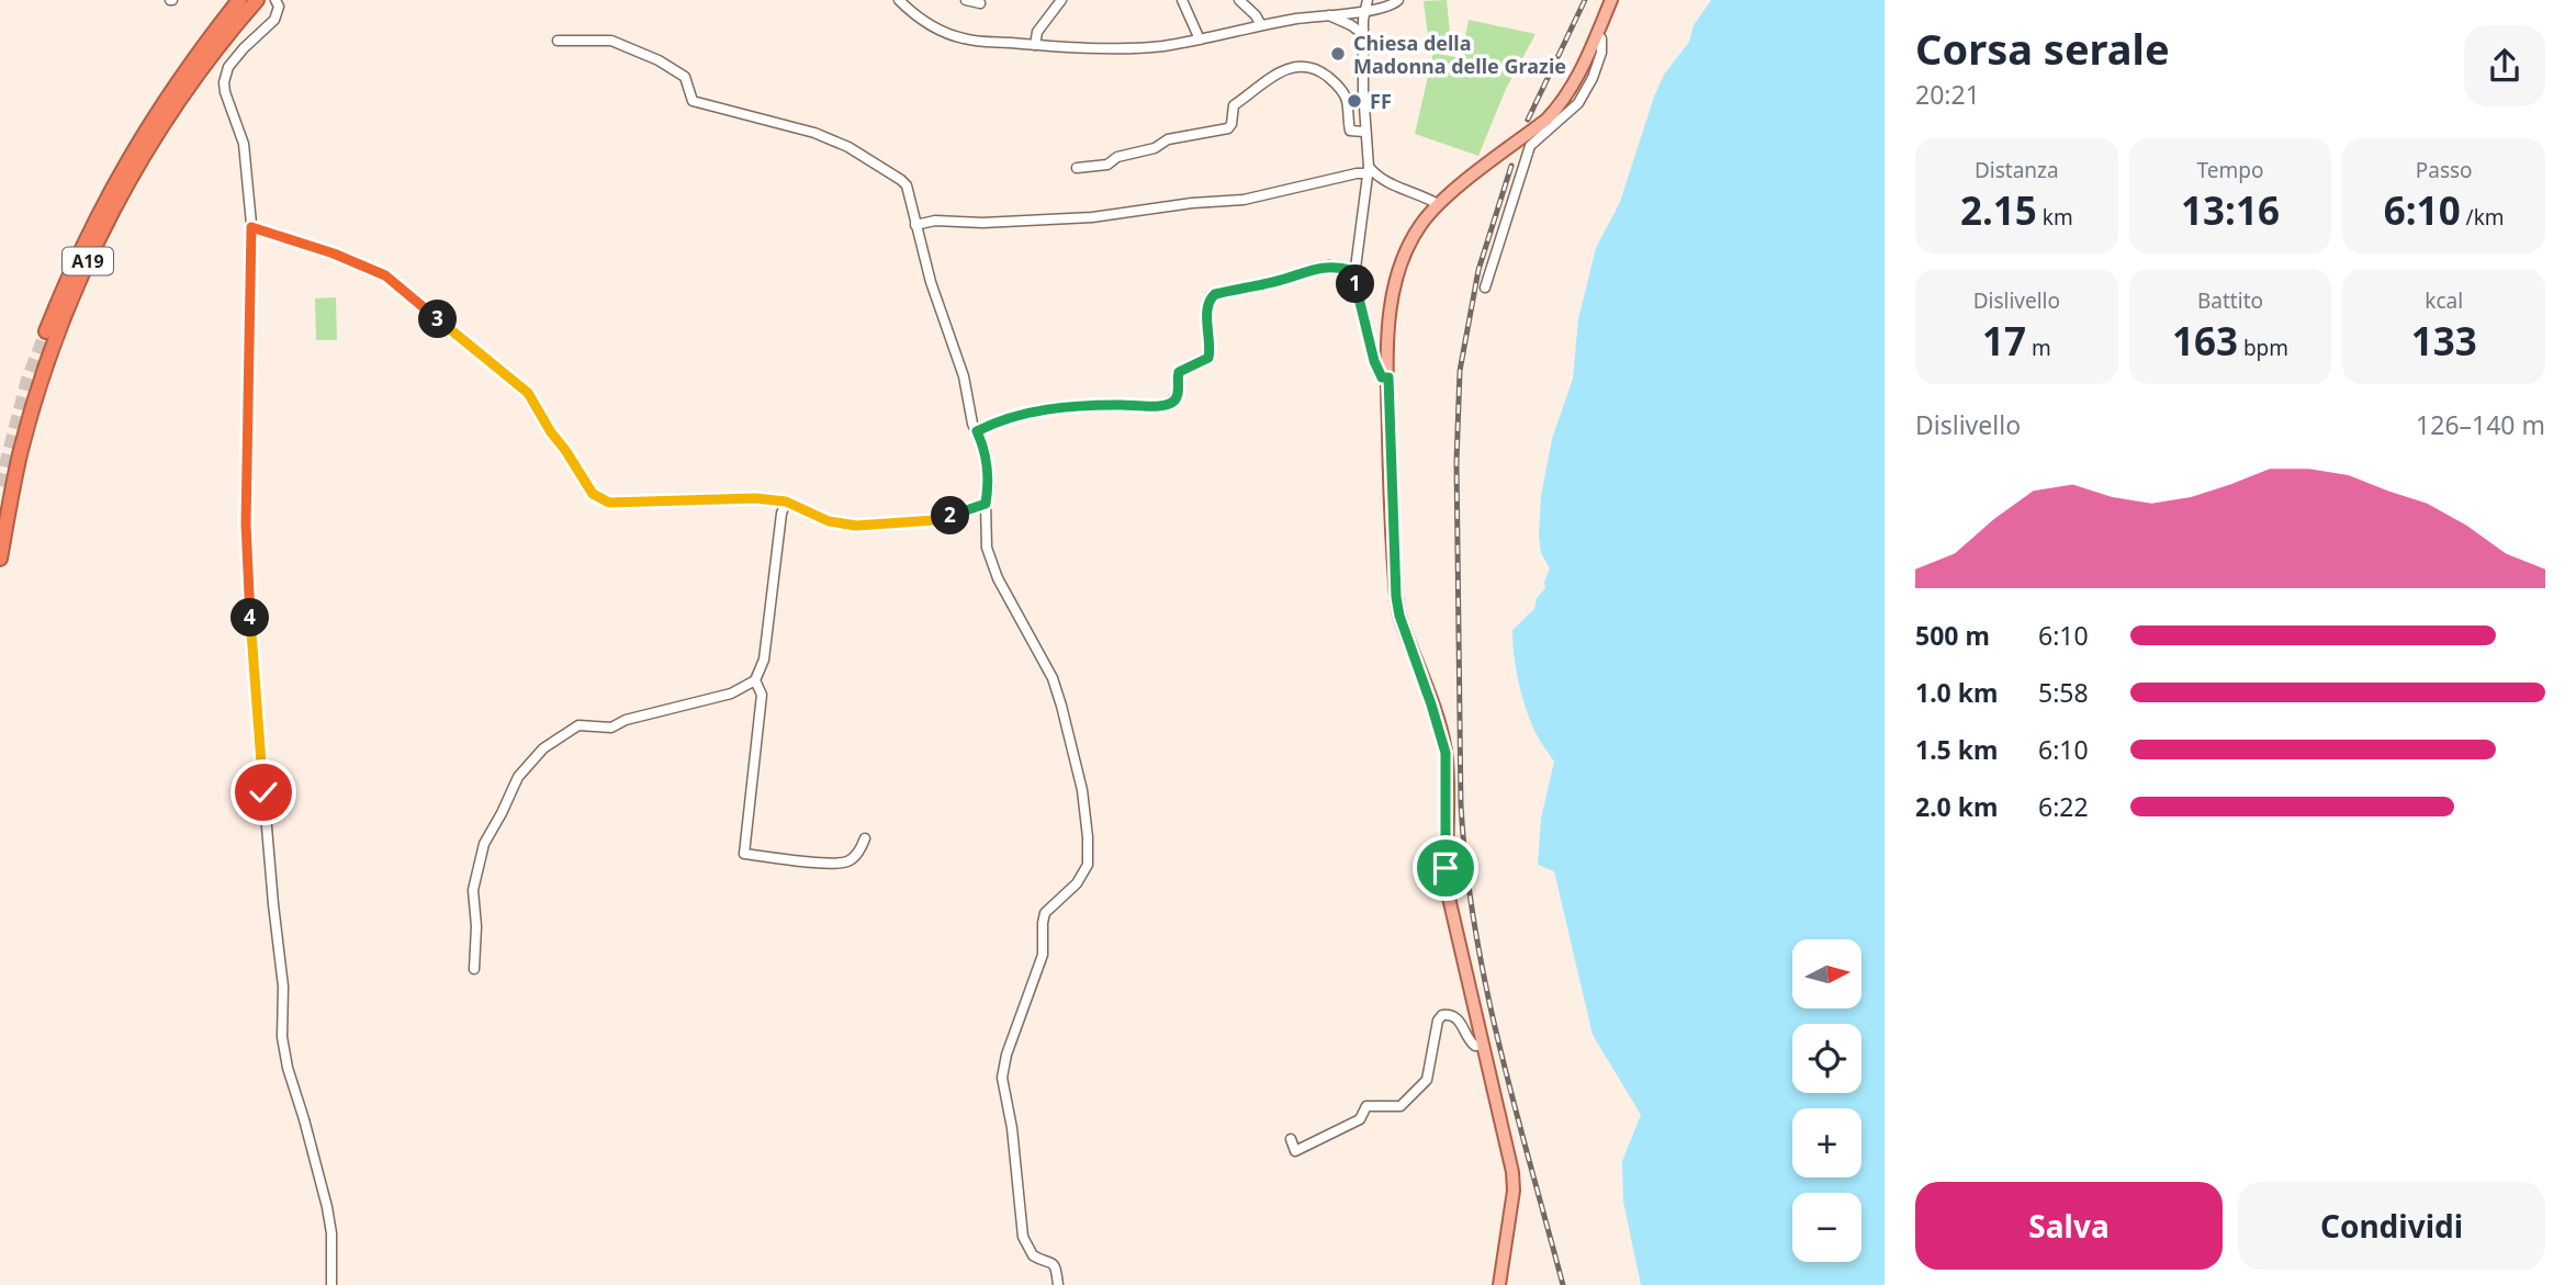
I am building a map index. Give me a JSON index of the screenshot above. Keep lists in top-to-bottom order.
{
  "streets": {
    "highway": ["A19"]
  },
  "places": ["Chiesa della Madonna delle Grazie", "FF"],
  "north": "right",
  "page": {
    "heading": ["Corsa serale", "20:21"],
    "stats": [
      ["Distanza", "2.15 km"],
      ["Tempo", "13:16"],
      ["Passo", "6:10 /km"],
      ["Dislivello", "17 m"],
      ["Battito", "163 bpm"],
      ["kcal", "133"]
    ],
    "pins": [
      "1",
      "3",
      "2",
      "4"
    ],
    "chart": ["Dislivello", "126–140 m"],
    "list": [
      {
        "name": "500 m",
        "note": "6:10"
      },
      {
        "name": "1.0 km",
        "note": "5:58"
      },
      {
        "name": "1.5 km",
        "note": "6:10"
      },
      {
        "name": "2.0 km",
        "note": "6:22"
      }
    ],
    "map_buttons": ["+", "−"],
    "buttons": ["Salva", "Condividi"]
  }
}
